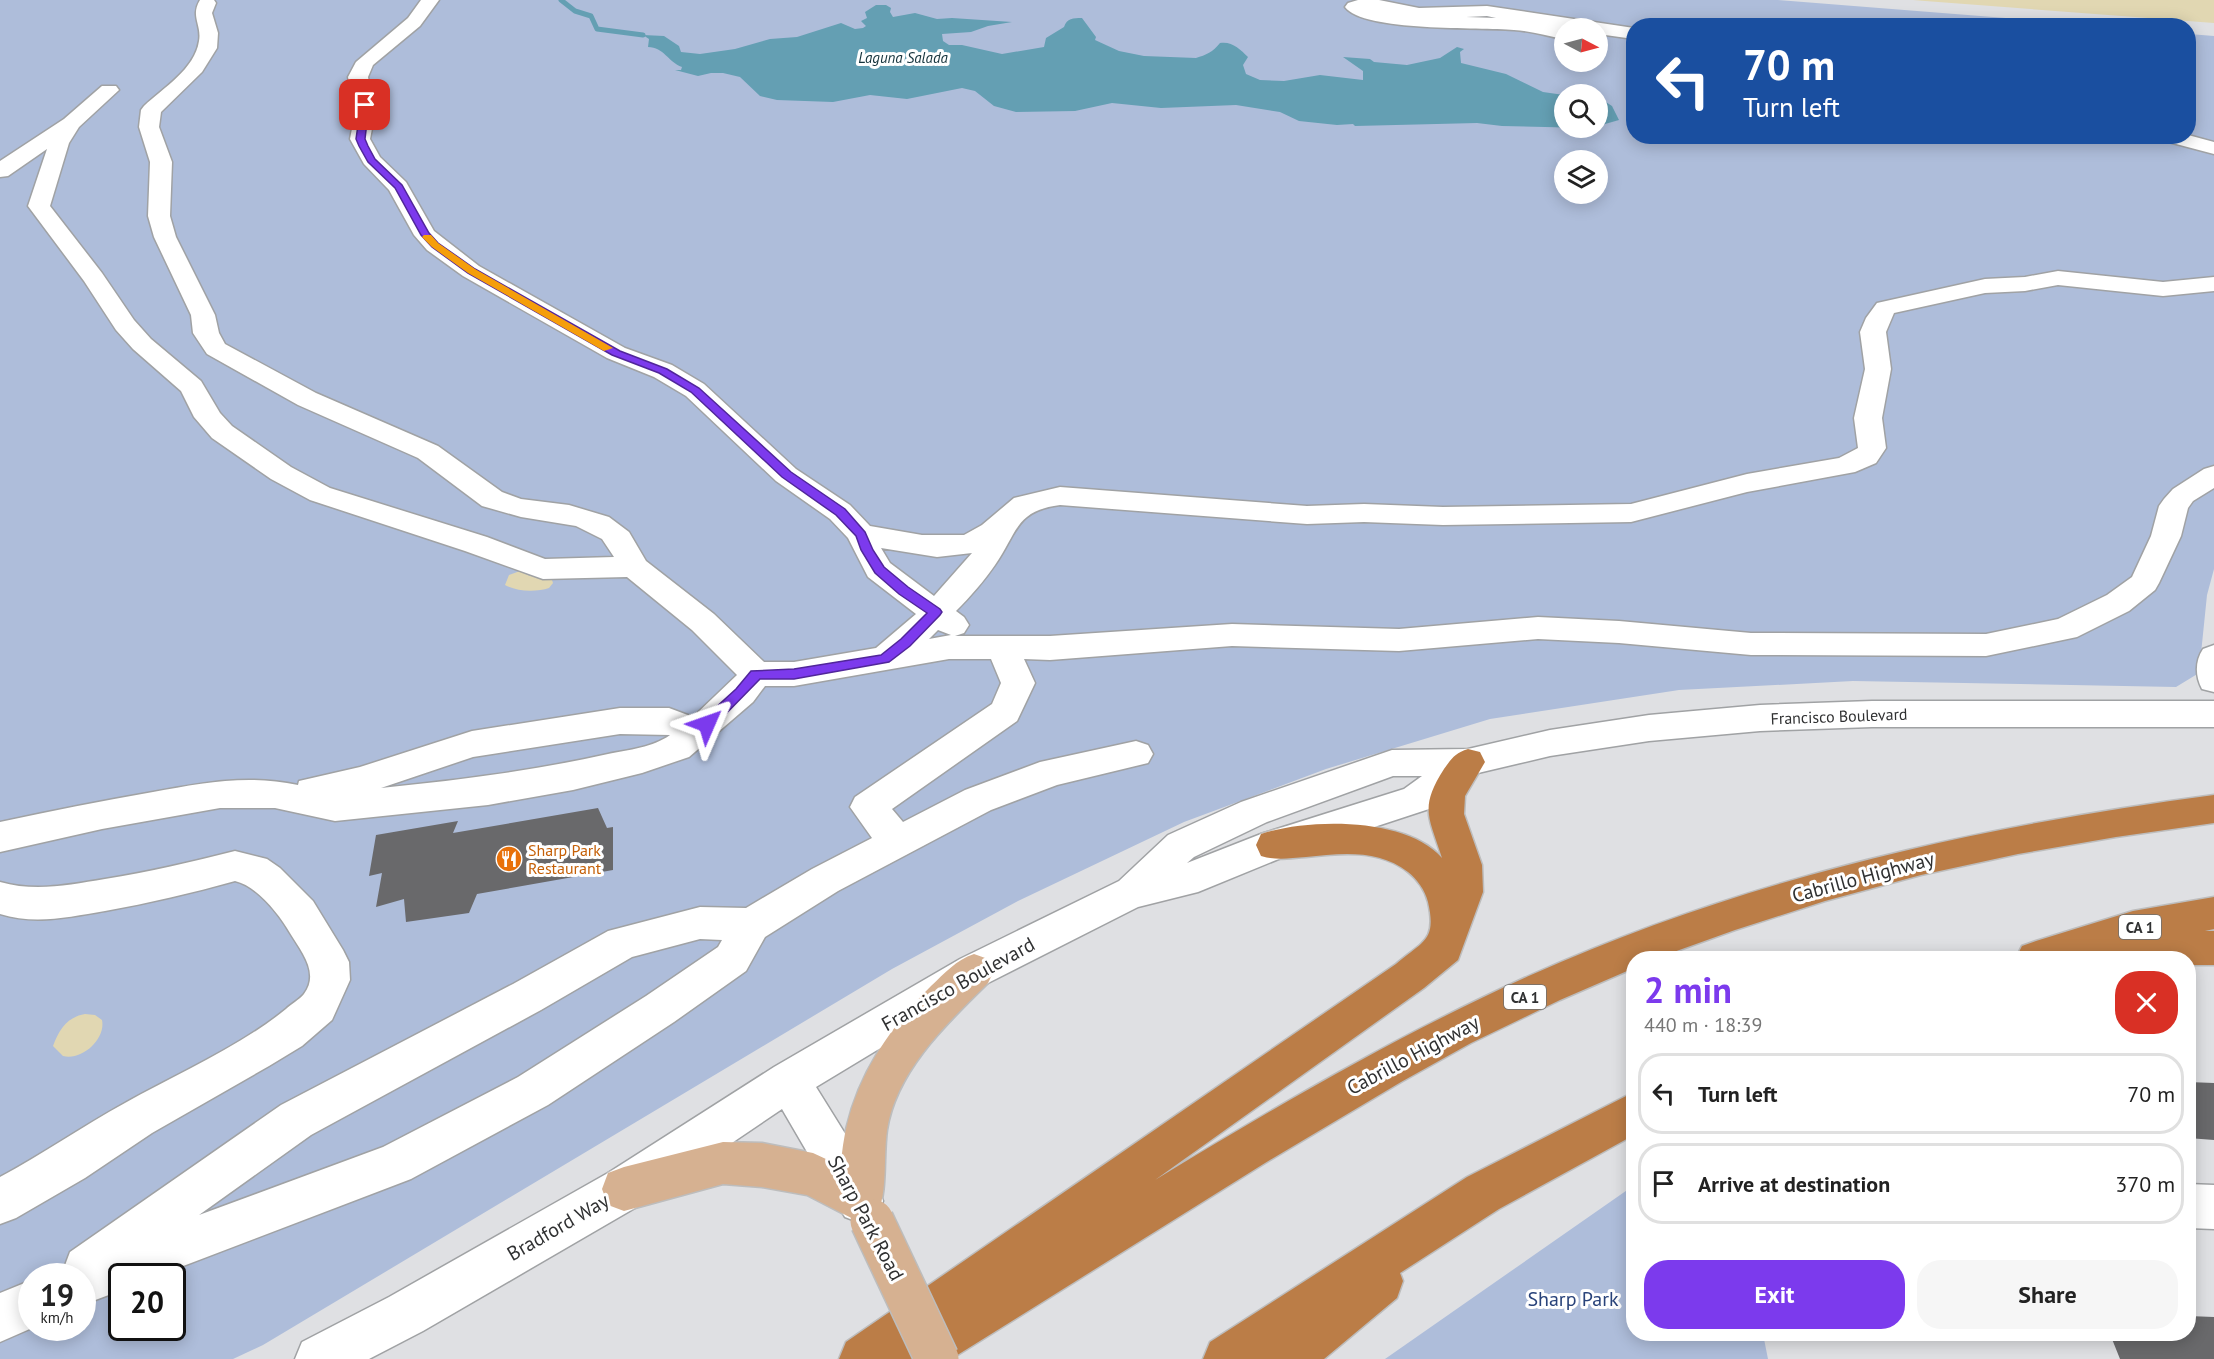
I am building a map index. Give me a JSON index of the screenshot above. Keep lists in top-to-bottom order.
{
  "streets": {
    "highway": ["Cabrillo Highway", "CA 1"],
    "main road": ["Sharp Park Road"],
    "street": ["Francisco Boulevard", "Bradford Way"]
  },
  "crossings": [
    ["Francisco Boulevard", "Sharp Park Road"],
    ["Francisco Boulevard", "Bradford Way"],
    ["Sharp Park Road", "Bradford Way"]
  ],
  "water": ["Laguna Salada"],
  "parks": ["Sharp Park"],
  "places": {
    "restaurant": ["Sharp Park Restaurant"]
  },
  "north": "right",
  "page": {
    "turn": ["70 m", "Turn left"],
    "heading": ["2 min", "440 m · 18:39"],
    "list": [
      {
        "name": "Turn left",
        "value": "70 m"
      },
      {
        "name": "Arrive at destination",
        "value": "370 m"
      }
    ],
    "buttons": ["Exit", "Share"],
    "speed": "19 km/h",
    "limit": "20"
  }
}
